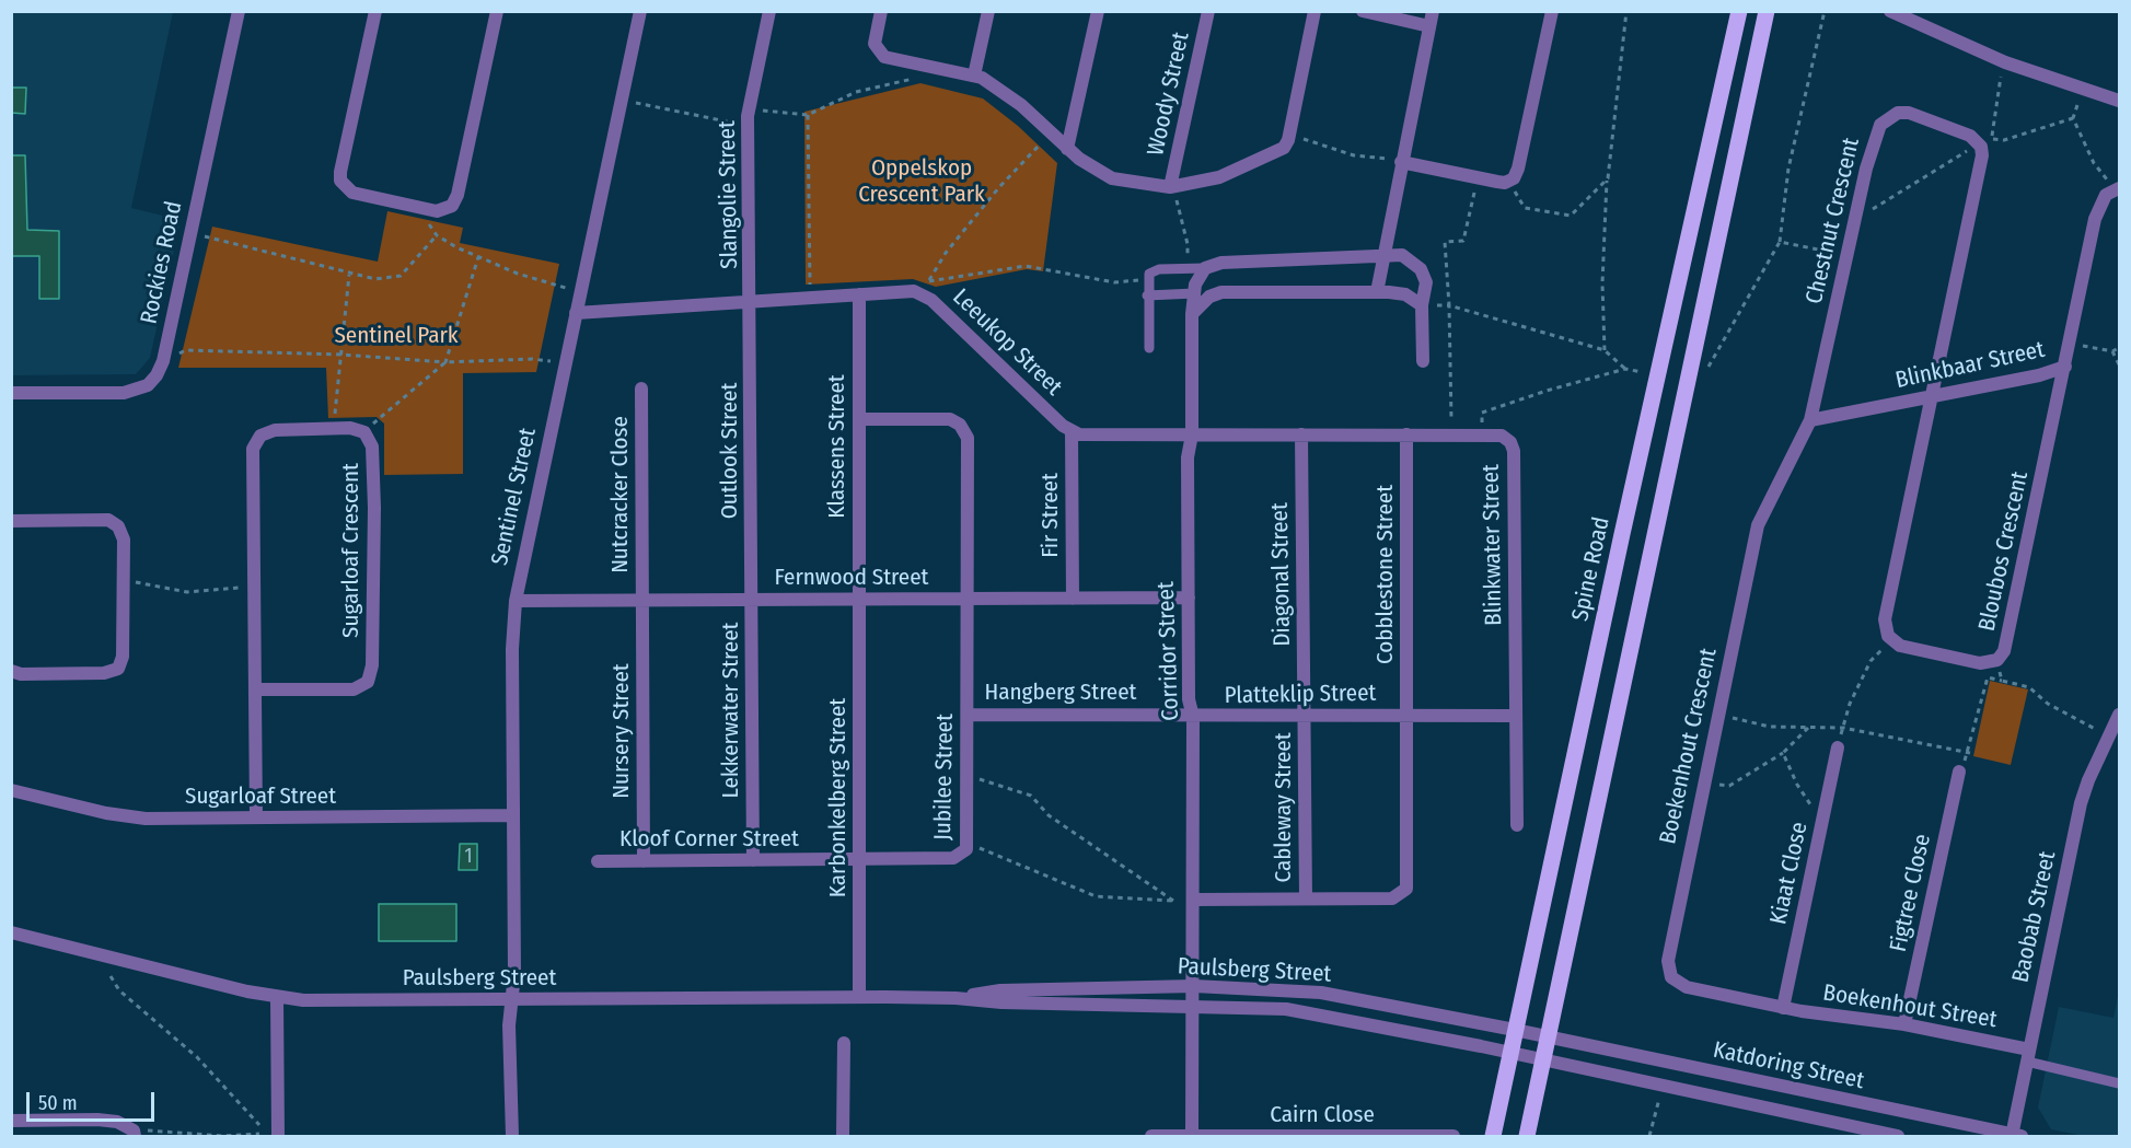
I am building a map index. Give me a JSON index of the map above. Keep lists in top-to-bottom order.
{
  "streets": {
    "main road": ["Spine Road"],
    "street": [
      "Woody Street",
      "Slangolie Street",
      "Chestnut Crescent",
      "Rockies Road",
      "Leeukop Street",
      "Blinkbaar Street",
      "Klassens Street",
      "Outlook Street",
      "Nutcracker Close",
      "Sentinel Street",
      "Fir Street",
      "Blinkwater Street",
      "Sugarloaf Crescent",
      "Bloubos Crescent",
      "Diagonal Street",
      "Cobblestone Street",
      "Fernwood Street",
      "Corridor Street",
      "Hangberg Street",
      "Platteklip Street",
      "Lekkerwater Street",
      "Nursery Street",
      "Boekenhout Crescent",
      "Jubilee Street",
      "Sugarloaf Street",
      "Karbonkelberg Street",
      "Cableway Street",
      "Kloof Corner Street",
      "Kiaat Close",
      "Figtree Close",
      "Baobab Street",
      "Paulsberg Street",
      "Boekenhout Street",
      "Katdoring Street",
      "Cairn Close"
    ]
  },
  "crossings": [
    ["Slangolie Street", "Leeukop Street"],
    ["Slangolie Street", "Outlook Street"],
    ["Chestnut Crescent", "Blinkbaar Street"],
    ["Chestnut Crescent", "Boekenhout Crescent"],
    ["Leeukop Street", "Klassens Street"],
    ["Leeukop Street", "Outlook Street"],
    ["Leeukop Street", "Sentinel Street"],
    ["Leeukop Street", "Fir Street"],
    ["Blinkbaar Street", "Bloubos Crescent"],
    ["Blinkbaar Street", "Boekenhout Crescent"],
    ["Klassens Street", "Fernwood Street"],
    ["Klassens Street", "Jubilee Street"],
    ["Klassens Street", "Karbonkelberg Street"],
    ["Outlook Street", "Fernwood Street"],
    ["Outlook Street", "Lekkerwater Street"],
    ["Nutcracker Close", "Fernwood Street"],
    ["Nutcracker Close", "Nursery Street"],
    ["Sentinel Street", "Fernwood Street"],
    ["Sentinel Street", "Sugarloaf Street"],
    ["Sentinel Street", "Paulsberg Street"],
    ["Fir Street", "Fernwood Street"],
    ["Blinkwater Street", "Cobblestone Street"],
    ["Sugarloaf Crescent", "Sugarloaf Street"],
    ["Spine Road", "Paulsberg Street"],
    ["Diagonal Street", "Platteklip Street"],
    ["Diagonal Street", "Cableway Street"],
    ["Cobblestone Street", "Platteklip Street"],
    ["Cobblestone Street", "Cableway Street"],
    ["Fernwood Street", "Corridor Street"],
    ["Fernwood Street", "Lekkerwater Street"],
    ["Fernwood Street", "Nursery Street"],
    ["Fernwood Street", "Jubilee Street"],
    ["Fernwood Street", "Karbonkelberg Street"],
    ["Corridor Street", "Hangberg Street"],
    ["Corridor Street", "Platteklip Street"],
    ["Corridor Street", "Paulsberg Street"],
    ["Corridor Street", "Cairn Close"],
    ["Hangberg Street", "Platteklip Street"],
    ["Hangberg Street", "Jubilee Street"],
    ["Platteklip Street", "Cableway Street"],
    ["Lekkerwater Street", "Kloof Corner Street"],
    ["Nursery Street", "Kloof Corner Street"],
    ["Boekenhout Crescent", "Kiaat Close"],
    ["Boekenhout Crescent", "Boekenhout Street"],
    ["Jubilee Street", "Karbonkelberg Street"],
    ["Jubilee Street", "Kloof Corner Street"],
    ["Karbonkelberg Street", "Kloof Corner Street"],
    ["Karbonkelberg Street", "Paulsberg Street"],
    ["Kiaat Close", "Boekenhout Street"],
    ["Figtree Close", "Boekenhout Street"],
    ["Baobab Street", "Boekenhout Street"],
    ["Baobab Street", "Katdoring Street"],
    ["Paulsberg Street", "Katdoring Street"]
  ],
  "parks": ["Oppelskop Crescent Park", "Sentinel Park"],
  "house_numbers": ["1"],
  "scale_bar": "50 m"
}
